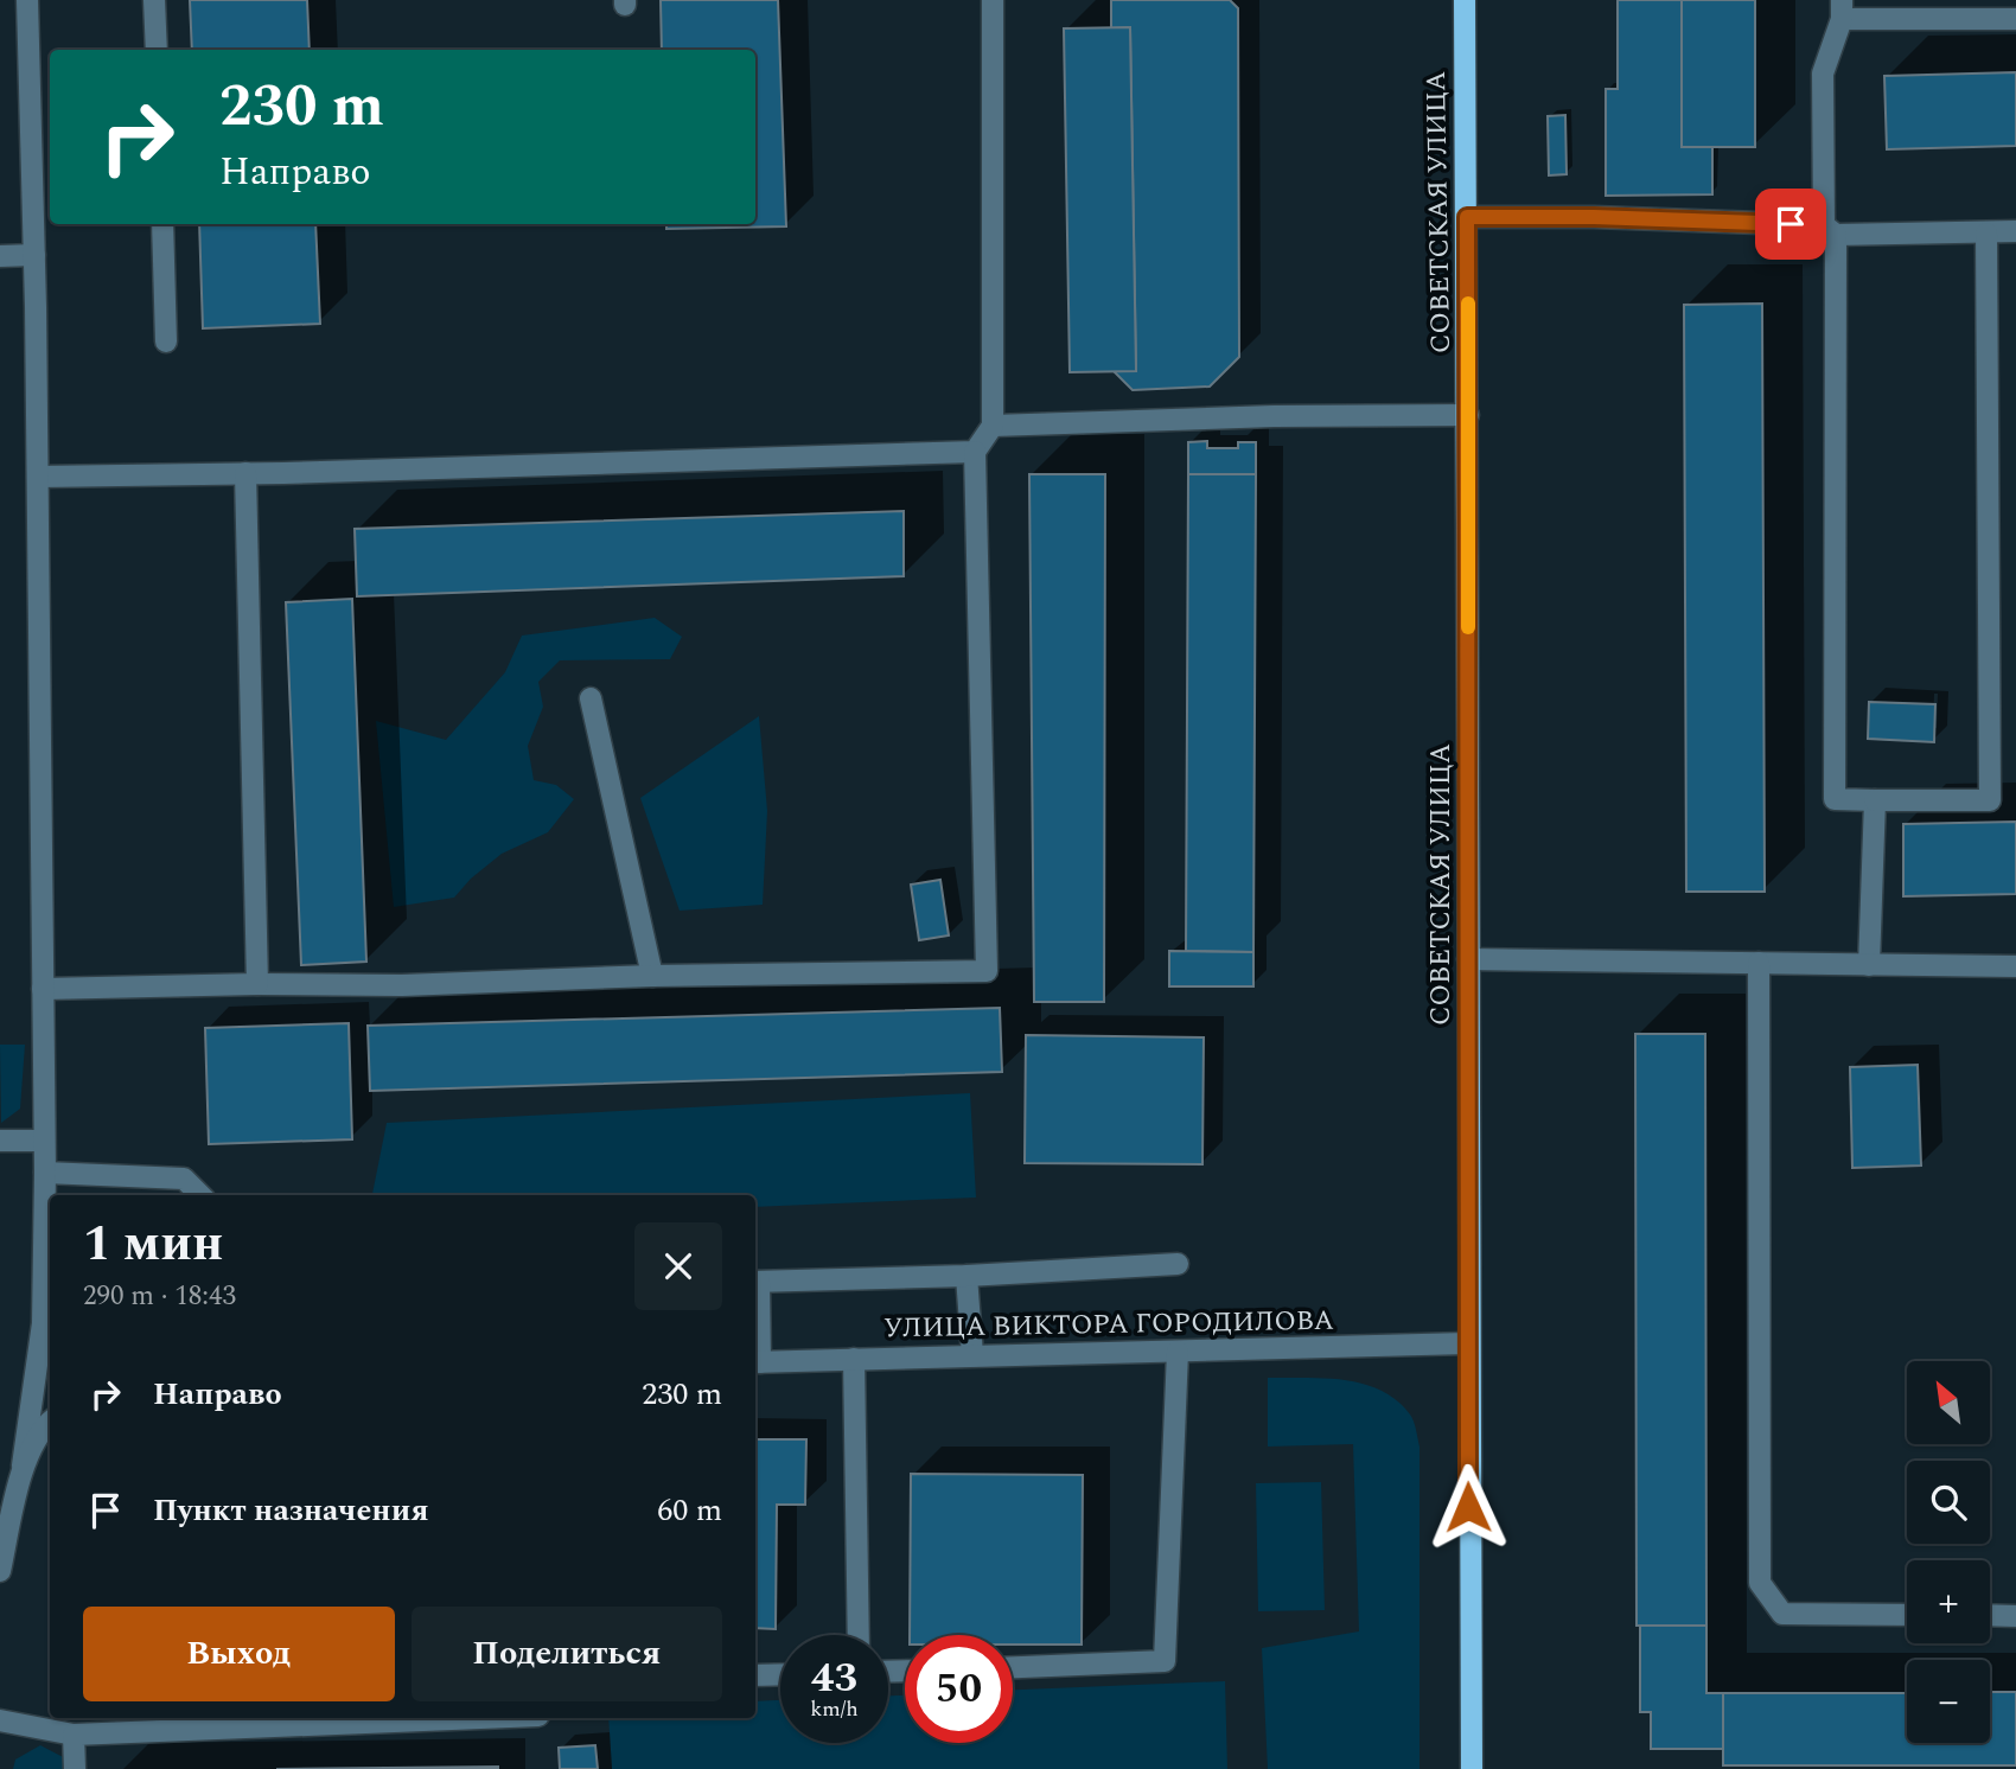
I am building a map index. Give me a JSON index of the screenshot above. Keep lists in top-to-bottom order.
{
  "streets": {
    "main road": ["СОВЕТСКАЯ УЛИЦА"],
    "street": ["УЛИЦА ВИКТОРА ГОРОДИЛОВА"]
  },
  "crossings": [
    ["СОВЕТСКАЯ УЛИЦА", "УЛИЦА ВИКТОРА ГОРОДИЛОВА"]
  ],
  "north": "top left",
  "page": {
    "turn": ["230 m", "Направо"],
    "heading": ["1 мин", "290 m · 18:43"],
    "list": [
      {
        "name": "Направо",
        "value": "230 m"
      },
      {
        "name": "Пункт назначения",
        "value": "60 m"
      }
    ],
    "map_buttons": ["+", "−"],
    "buttons": ["Выход", "Поделиться"],
    "speed": "43 km/h",
    "limit": "50"
  }
}
